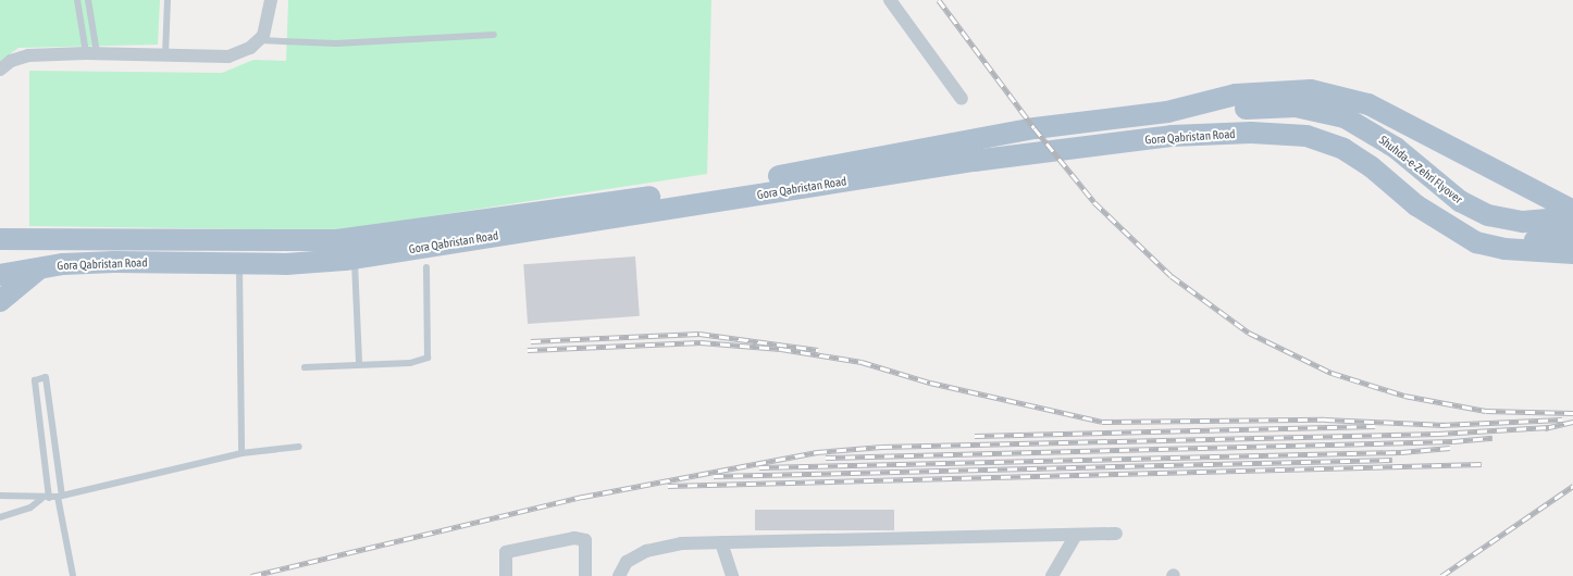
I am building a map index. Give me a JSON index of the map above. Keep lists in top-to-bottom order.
{
  "streets": {
    "main road": ["Gora Qabristan Road", "Shuhda-e-Zehri Flyover"]
  },
  "crossings": [
    ["Gora Qabristan Road", "Shuhda-e-Zehri Flyover"]
  ]
}
